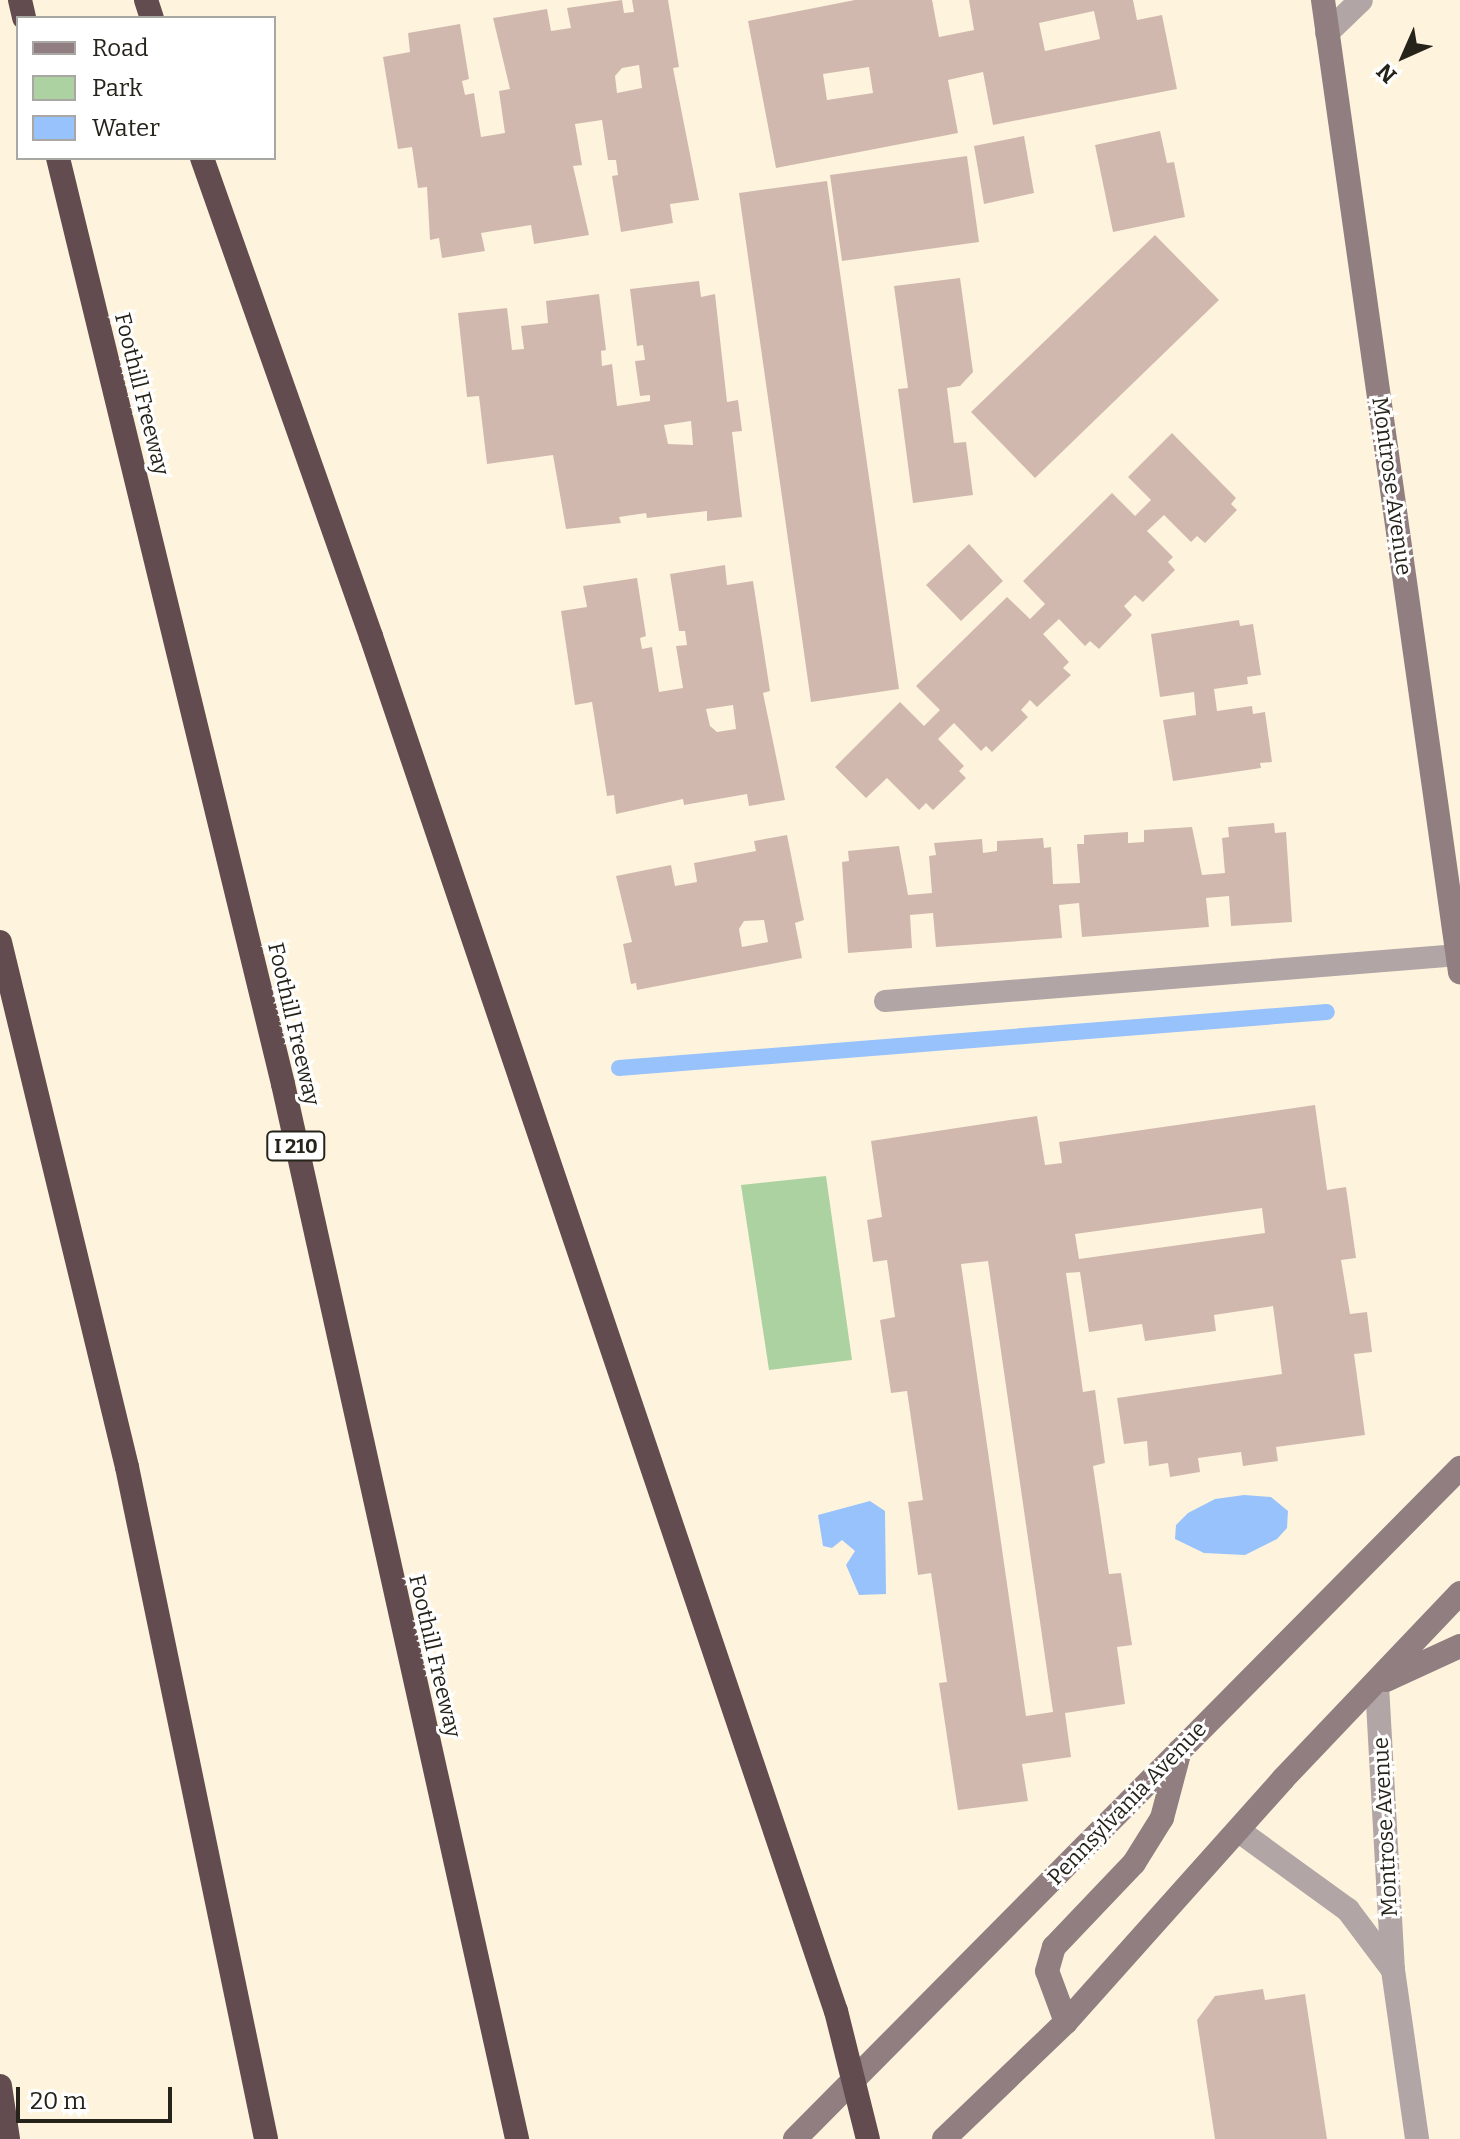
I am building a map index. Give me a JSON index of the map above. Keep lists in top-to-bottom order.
{
  "streets": {
    "highway": ["Foothill Freeway", "I 210"],
    "main road": ["Montrose Avenue", "Pennsylvania Avenue"]
  },
  "legend": ["Road", "Park", "Water"],
  "scale_bar": "20 m",
  "north": "bottom left"
}
